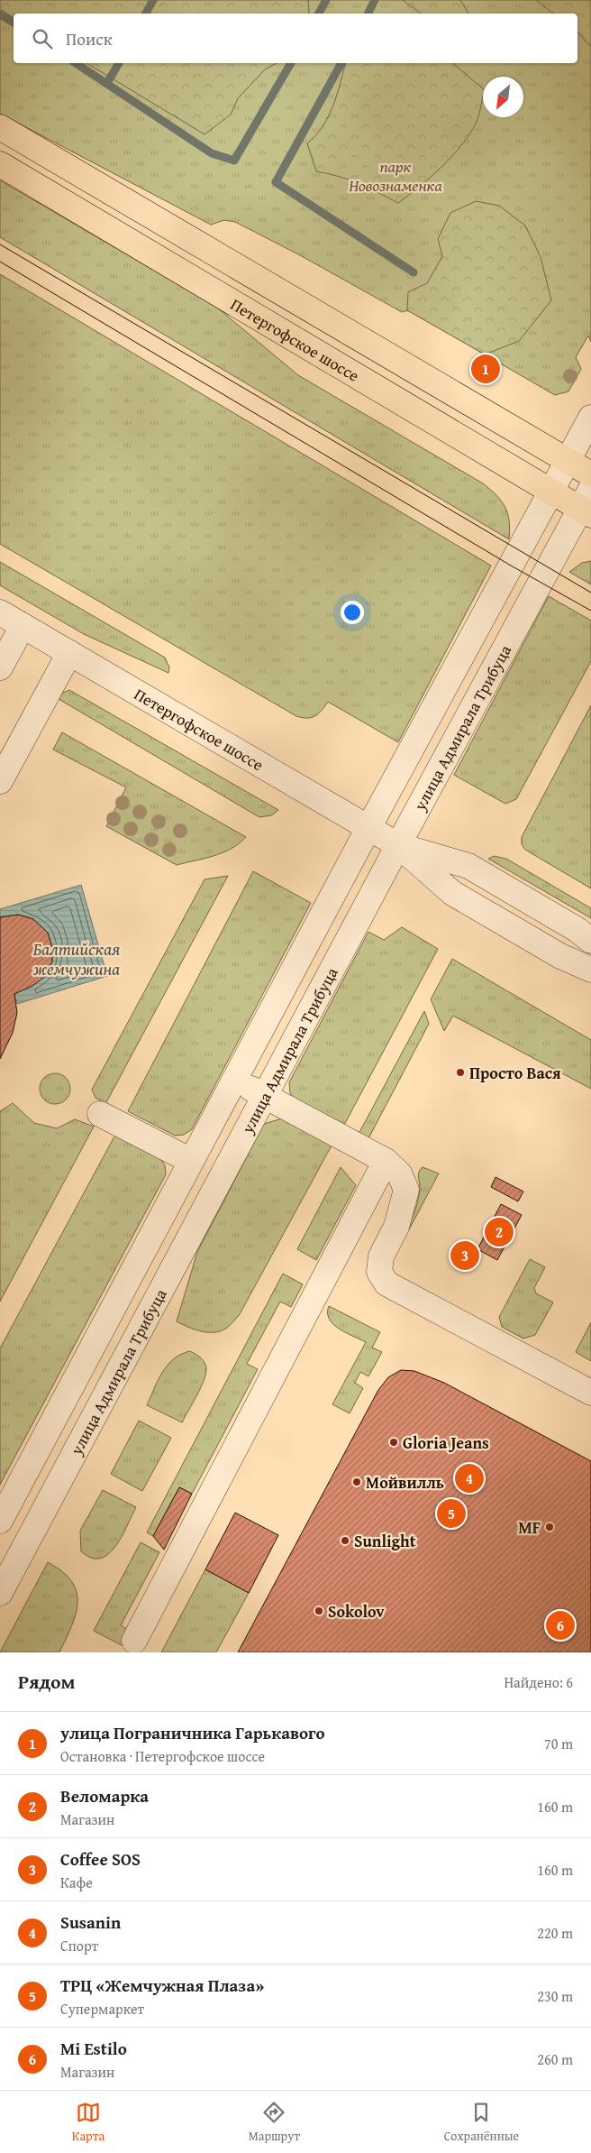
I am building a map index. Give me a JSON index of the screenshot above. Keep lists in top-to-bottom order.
{
  "streets": {
    "main road": ["Петергофское шоссе"],
    "street": ["улица Адмирала Трибуца"]
  },
  "crossings": [
    ["Петергофское шоссе", "улица Адмирала Трибуца"]
  ],
  "water": ["Балтийская жемчужина"],
  "parks": ["парк Новознаменка"],
  "places": [
    "Просто Вася",
    "Gloria Jeans",
    "Мойвилль",
    "MF",
    "Sunlight",
    "Sokolov"
  ],
  "north": "bottom left",
  "page": {
    "search": "Поиск",
    "pins": [
      "1",
      "2",
      "3",
      "4",
      "5",
      "6"
    ],
    "heading": ["Рядом", "Найдено: 6"],
    "list": [
      {
        "mark": "1",
        "name": "улица Пограничника Гарькавого",
        "note": "Остановка · Петергофское шоссе",
        "value": "70 m"
      },
      {
        "mark": "2",
        "name": "Веломарка",
        "note": "Магазин",
        "value": "160 m"
      },
      {
        "mark": "3",
        "name": "Coffee SOS",
        "note": "Кафе",
        "value": "160 m"
      },
      {
        "mark": "4",
        "name": "Susanin",
        "note": "Спорт",
        "value": "220 m"
      },
      {
        "mark": "5",
        "name": "ТРЦ «Жемчужная Плаза»",
        "note": "Супермаркет",
        "value": "230 m"
      },
      {
        "mark": "6",
        "name": "Mi Estilo",
        "note": "Магазин",
        "value": "260 m"
      }
    ],
    "nav": ["Карта", "Маршрут", "Сохранённые"]
  }
}
